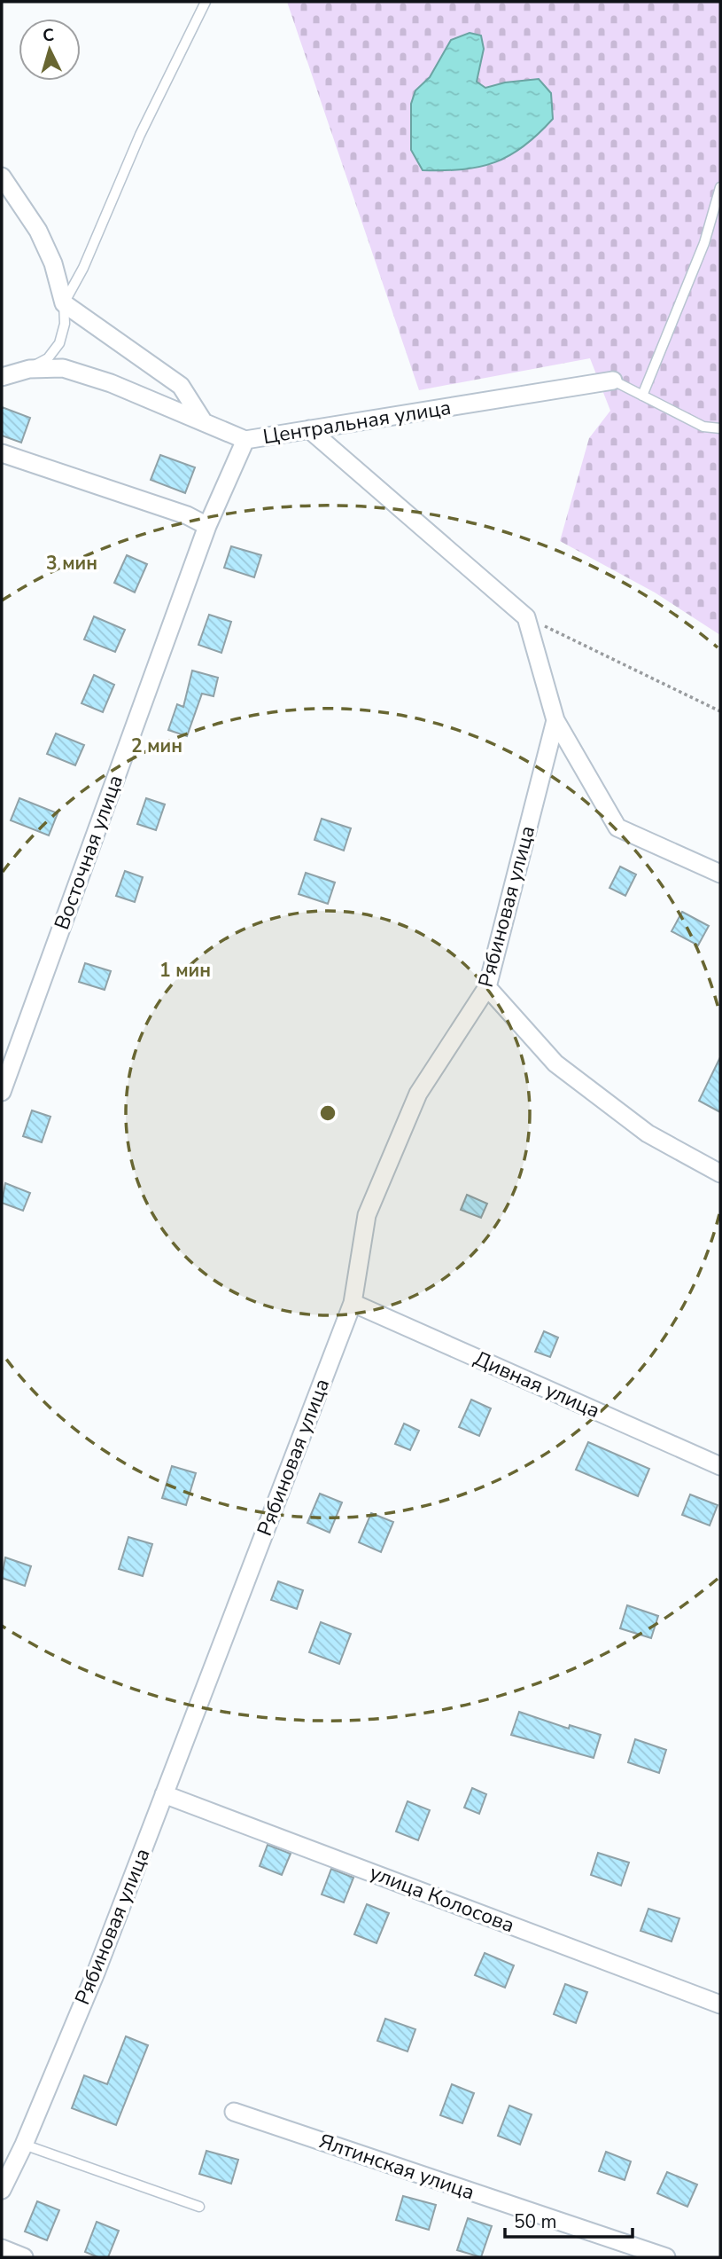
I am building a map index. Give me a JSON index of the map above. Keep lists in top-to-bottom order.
{
  "streets": {
    "street": [
      "Центральная улица",
      "Восточная улица",
      "Рябиновая улица",
      "Дивная улица",
      "улица Колосова",
      "Ялтинская улица"
    ]
  },
  "crossings": [
    ["Центральная улица", "Восточная улица"],
    ["Рябиновая улица", "Дивная улица"],
    ["Рябиновая улица", "улица Колосова"]
  ],
  "scale_bar": "50 m",
  "north": "top",
  "rings": ["3 мин", "2 мин", "1 мин"]
}
